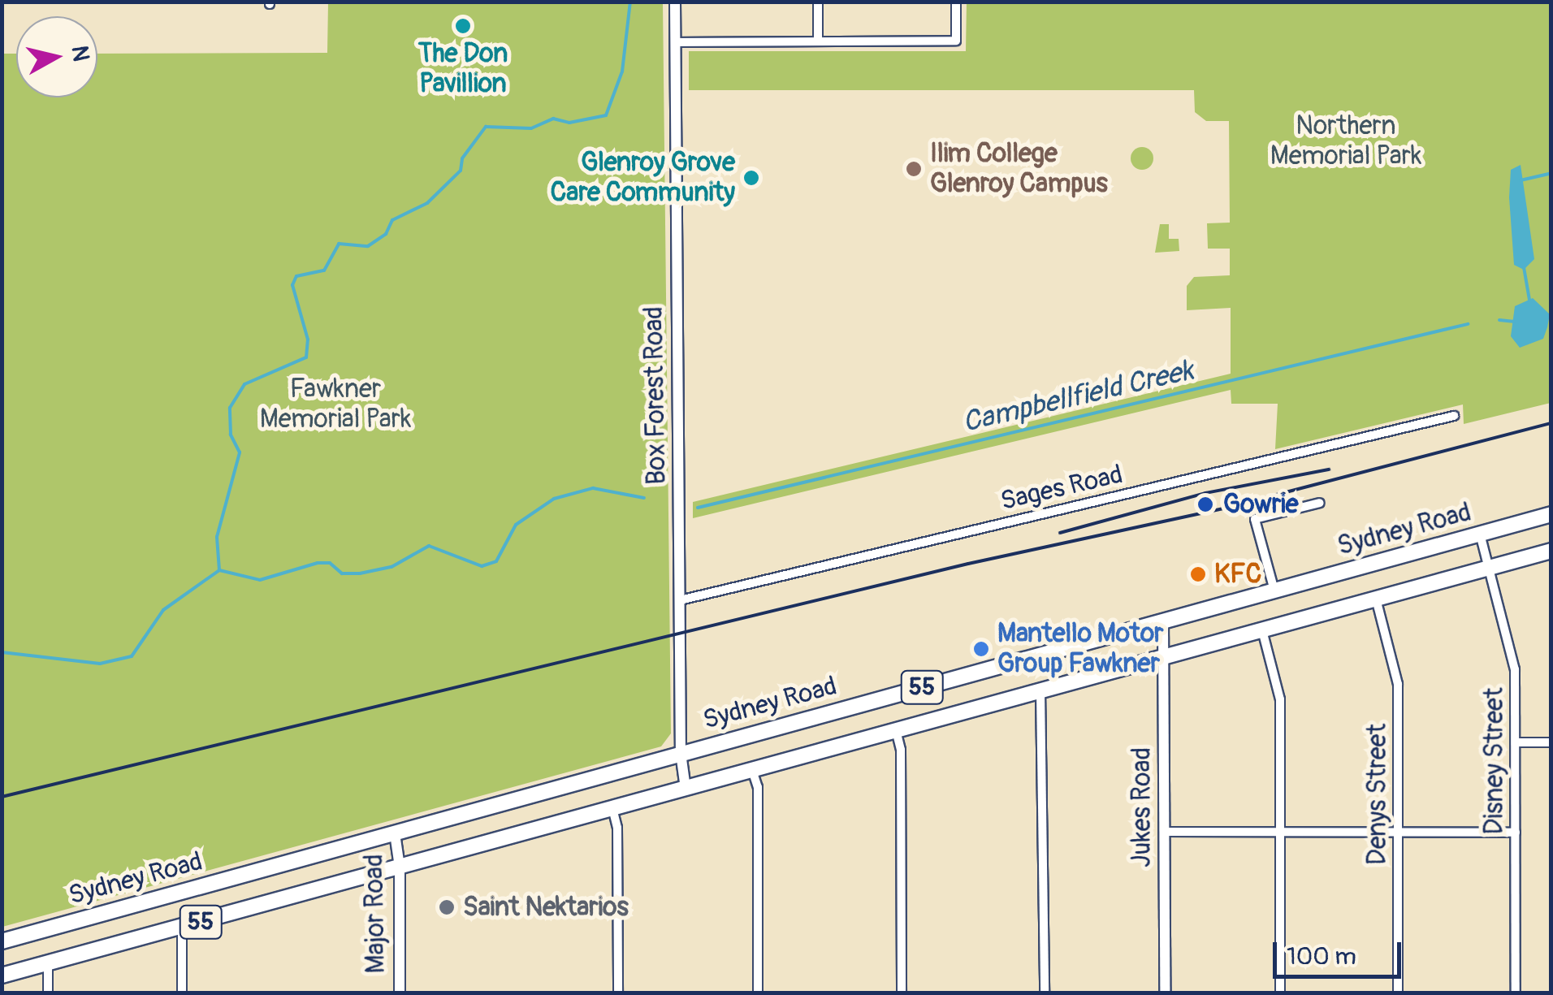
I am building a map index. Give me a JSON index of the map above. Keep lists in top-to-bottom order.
{
  "streets": {
    "highway": ["Sydney Road", "55"],
    "street": [
      "Box Forest Road",
      "Sages Road",
      "Disney Street",
      "Denys Street",
      "Jukes Road",
      "Major Road"
    ]
  },
  "crossings": [
    ["Box Forest Road", "Sages Road"],
    ["Box Forest Road", "Sydney Road"],
    ["Box Forest Road", "55"],
    ["Sydney Road", "Disney Street"],
    ["Sydney Road", "Jukes Road"],
    ["Sydney Road", "Major Road"],
    ["55", "Disney Street"],
    ["55", "Denys Street"],
    ["55", "Jukes Road"],
    ["55", "Major Road"]
  ],
  "water": ["Campbellfield Creek"],
  "parks": ["Northern Memorial Park", "Fawkner Memorial Park"],
  "places": [
    "The Don Pavillion",
    "Ilim College Glenroy Campus",
    "Glenroy Grove Care Community",
    "Gowrie",
    "KFC",
    "Mantello Motor Group Fawkner",
    "Saint Nektarios"
  ],
  "scale_bar": "100 m",
  "north": "right"
}
